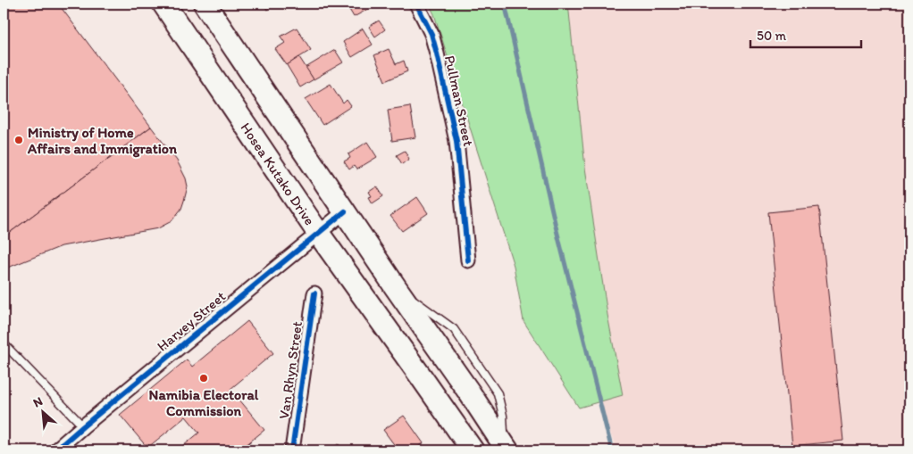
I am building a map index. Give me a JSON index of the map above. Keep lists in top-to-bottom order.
{
  "streets": {
    "main road": ["Hosea Kutako Drive"],
    "street": ["Pullman Street", "Harvey Street", "Van Rhyn Street"]
  },
  "crossings": [
    ["Hosea Kutako Drive", "Harvey Street"]
  ],
  "places": ["Ministry of Home Affairs and Immigration", "Namibia Electoral Commission"],
  "scale_bar": "50 m",
  "north": "top left"
}
